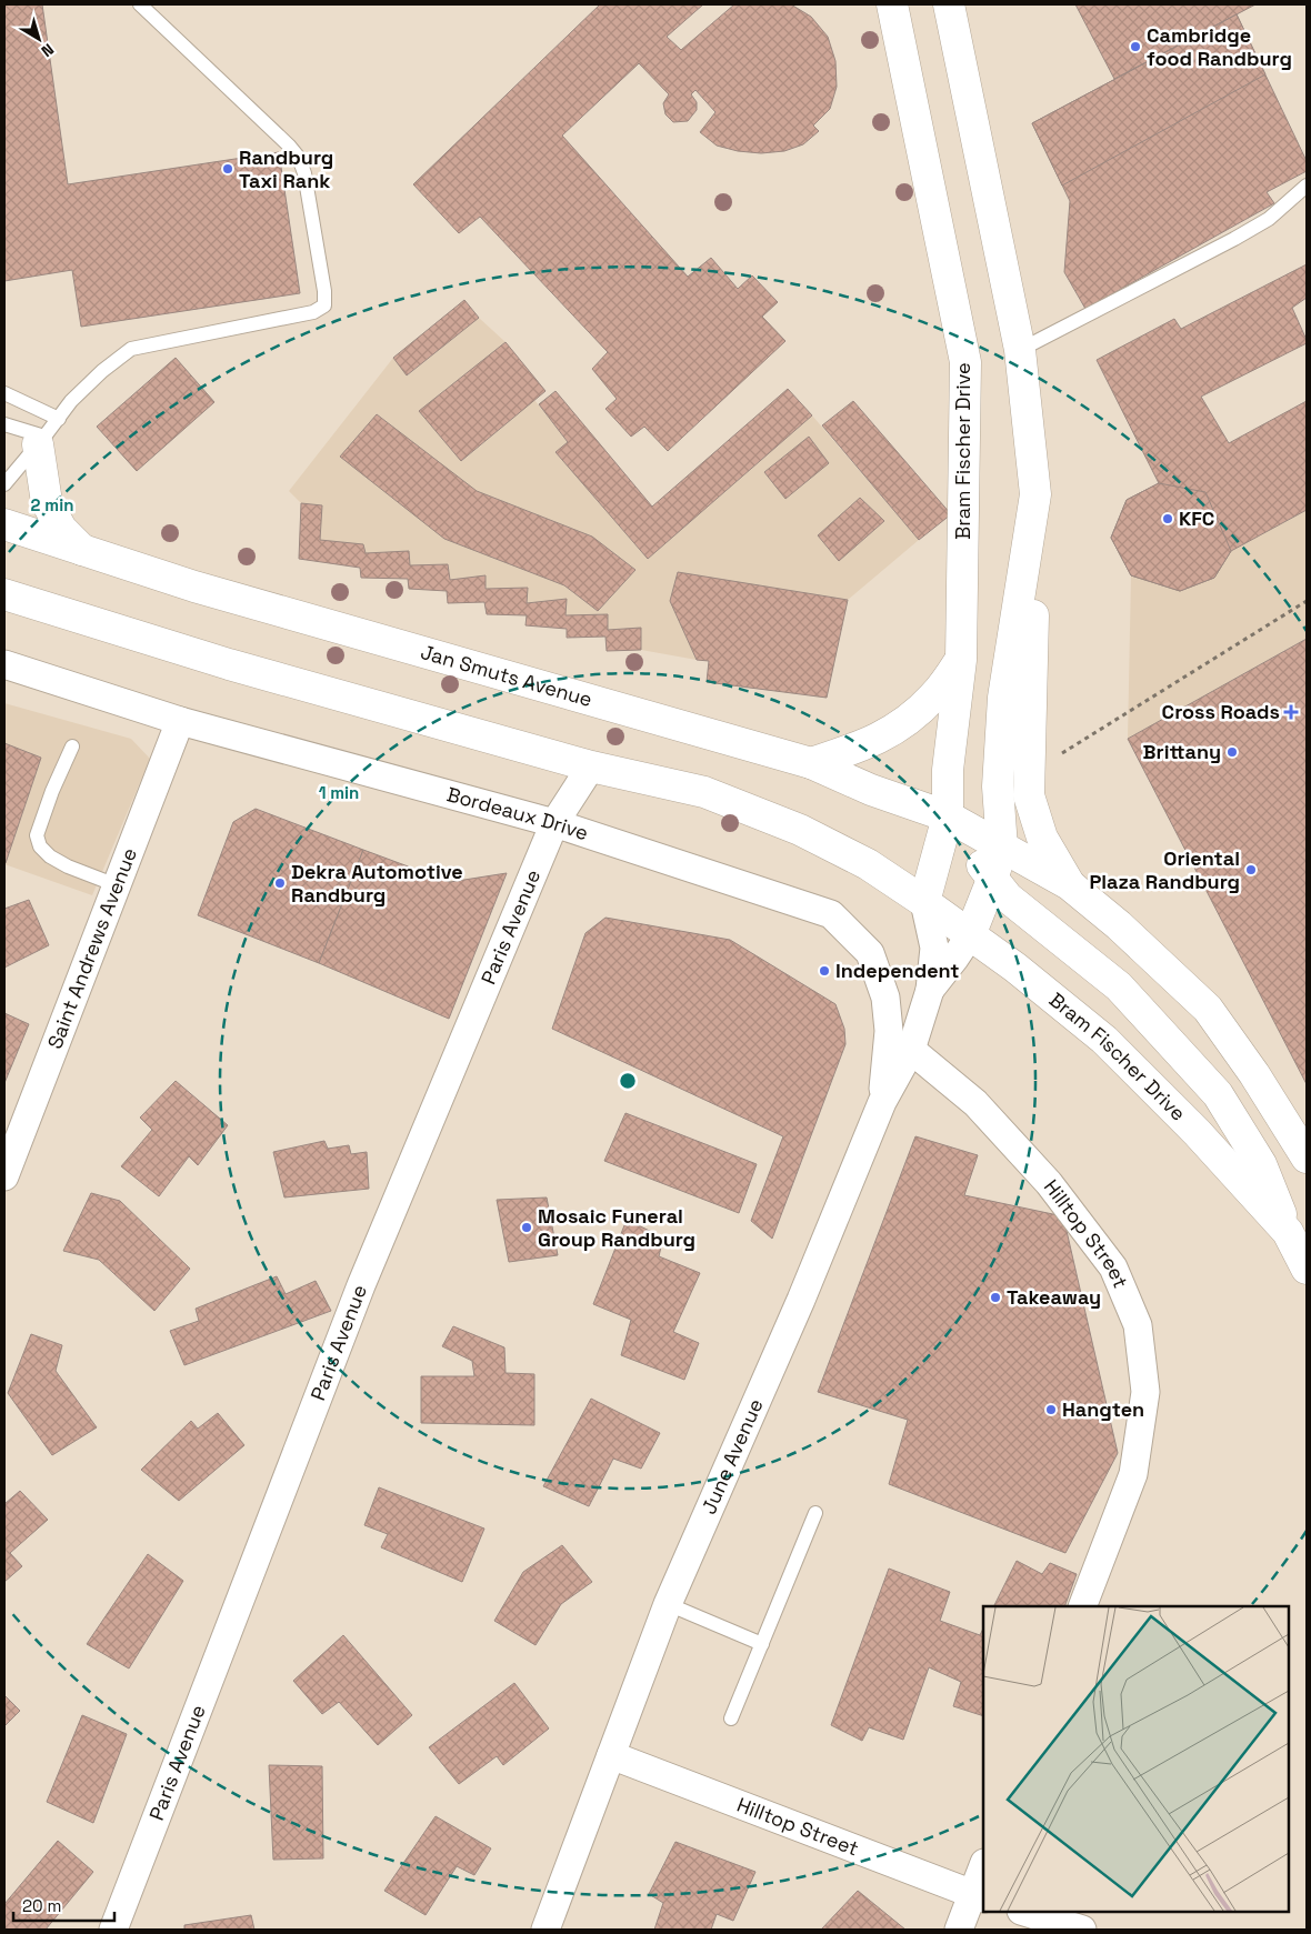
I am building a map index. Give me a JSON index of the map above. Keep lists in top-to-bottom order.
{
  "streets": {
    "main road": ["Bram Fischer Drive", "Jan Smuts Avenue"],
    "street": [
      "Bordeaux Drive",
      "Paris Avenue",
      "Saint Andrews Avenue",
      "Hilltop Street",
      "June Avenue"
    ]
  },
  "crossings": [
    ["Bram Fischer Drive", "Jan Smuts Avenue"],
    ["Bram Fischer Drive", "June Avenue"],
    ["Bordeaux Drive", "Paris Avenue"],
    ["Bordeaux Drive", "Saint Andrews Avenue"],
    ["Bordeaux Drive", "June Avenue"],
    ["Hilltop Street", "June Avenue"]
  ],
  "places": {
    "other": [
      "Cambridge food Randburg",
      "Randburg Taxi Rank",
      "KFC",
      "Brittany",
      "Oriental Plaza Randburg",
      "Dekra Automotive Randburg",
      "Independent",
      "Mosaic Funeral Group Randburg",
      "Takeaway",
      "Hangten"
    ],
    "health": ["Cross Roads"]
  },
  "scale_bar": "20 m",
  "north": "bottom right",
  "rings": ["2 min", "1 min"]
}
